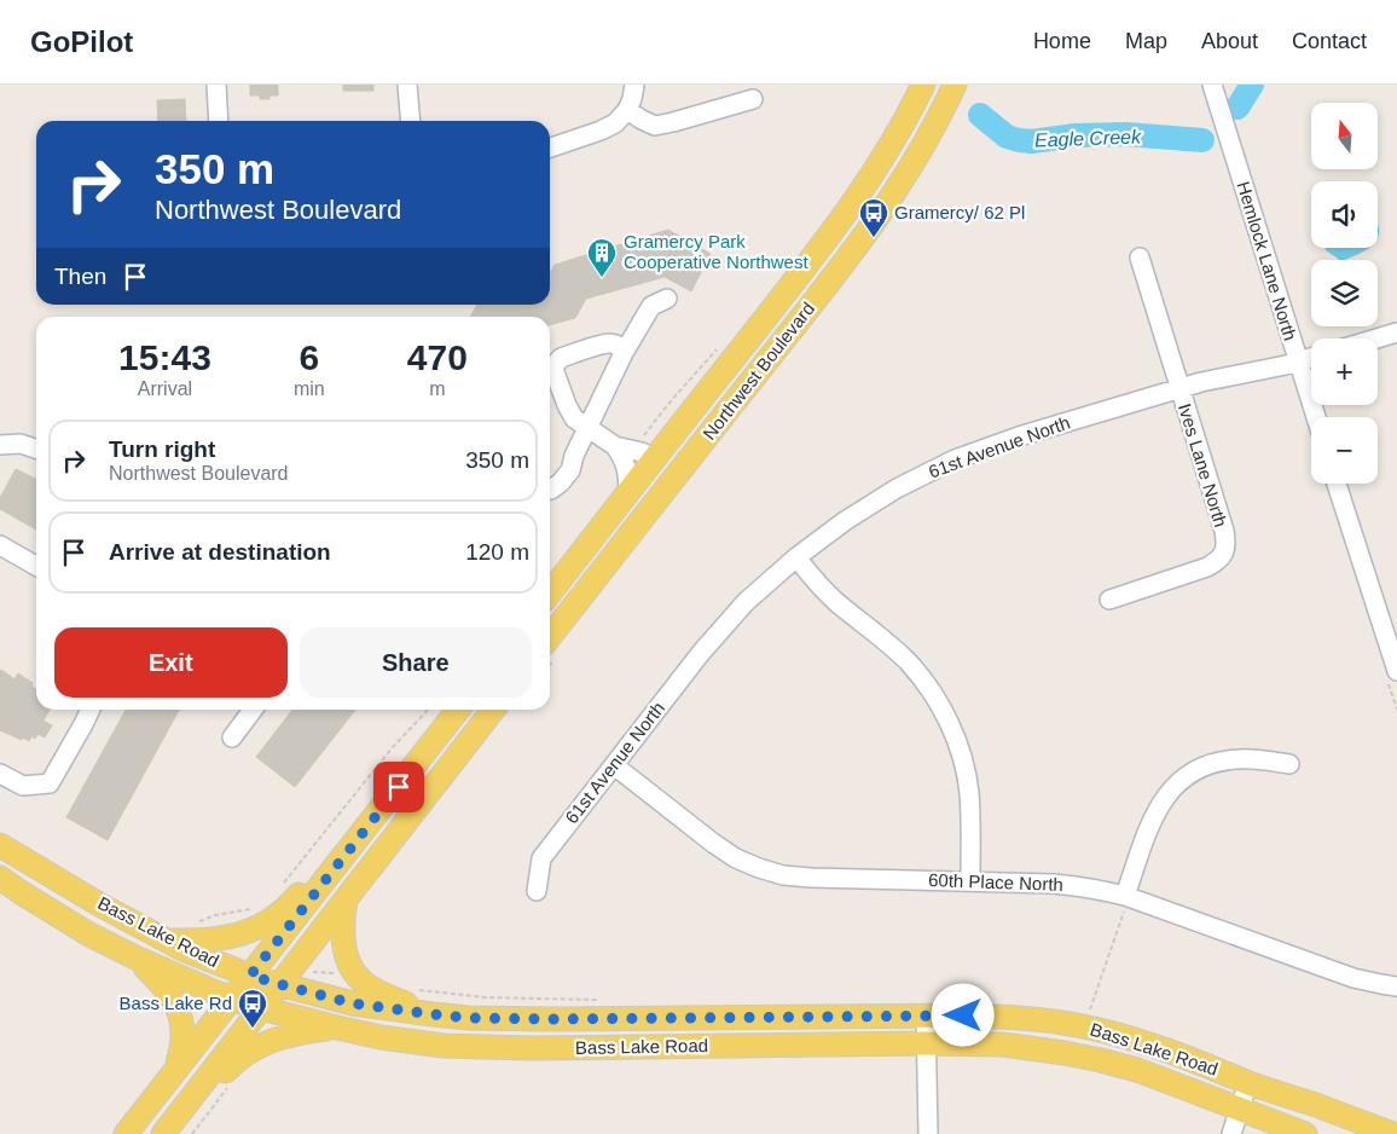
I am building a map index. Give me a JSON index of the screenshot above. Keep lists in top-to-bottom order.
{
  "streets": {
    "main road": ["Northwest Boulevard", "Bass Lake Road"],
    "street": [
      "Hemlock Lane North",
      "61st Avenue North",
      "Ives Lane North",
      "60th Place North"
    ]
  },
  "crossings": [
    ["Hemlock Lane North", "61st Avenue North"],
    ["61st Avenue North", "Ives Lane North"],
    ["61st Avenue North", "60th Place North"]
  ],
  "water": ["Eagle Creek"],
  "places": {
    "bus stop": ["Gramercy/ 62 Pl", "Bass Lake Rd"],
    "building": ["Gramercy Park Cooperative Northwest"]
  },
  "north": "top",
  "page": {
    "header": "GoPilot",
    "nav": [
      "Home",
      "Map",
      "About",
      "Contact"
    ],
    "map_buttons": ["+", "−"],
    "turn": ["350 m", "Northwest Boulevard"],
    "then": "Then",
    "eta": [
      "15:43",
      "Arrival",
      "6",
      "min",
      "470",
      "m"
    ],
    "list": [
      {
        "name": "Turn right",
        "note": "Northwest Boulevard",
        "value": "350 m"
      },
      {
        "name": "Arrive at destination",
        "value": "120 m"
      }
    ],
    "buttons": ["Exit", "Share"]
  }
}
